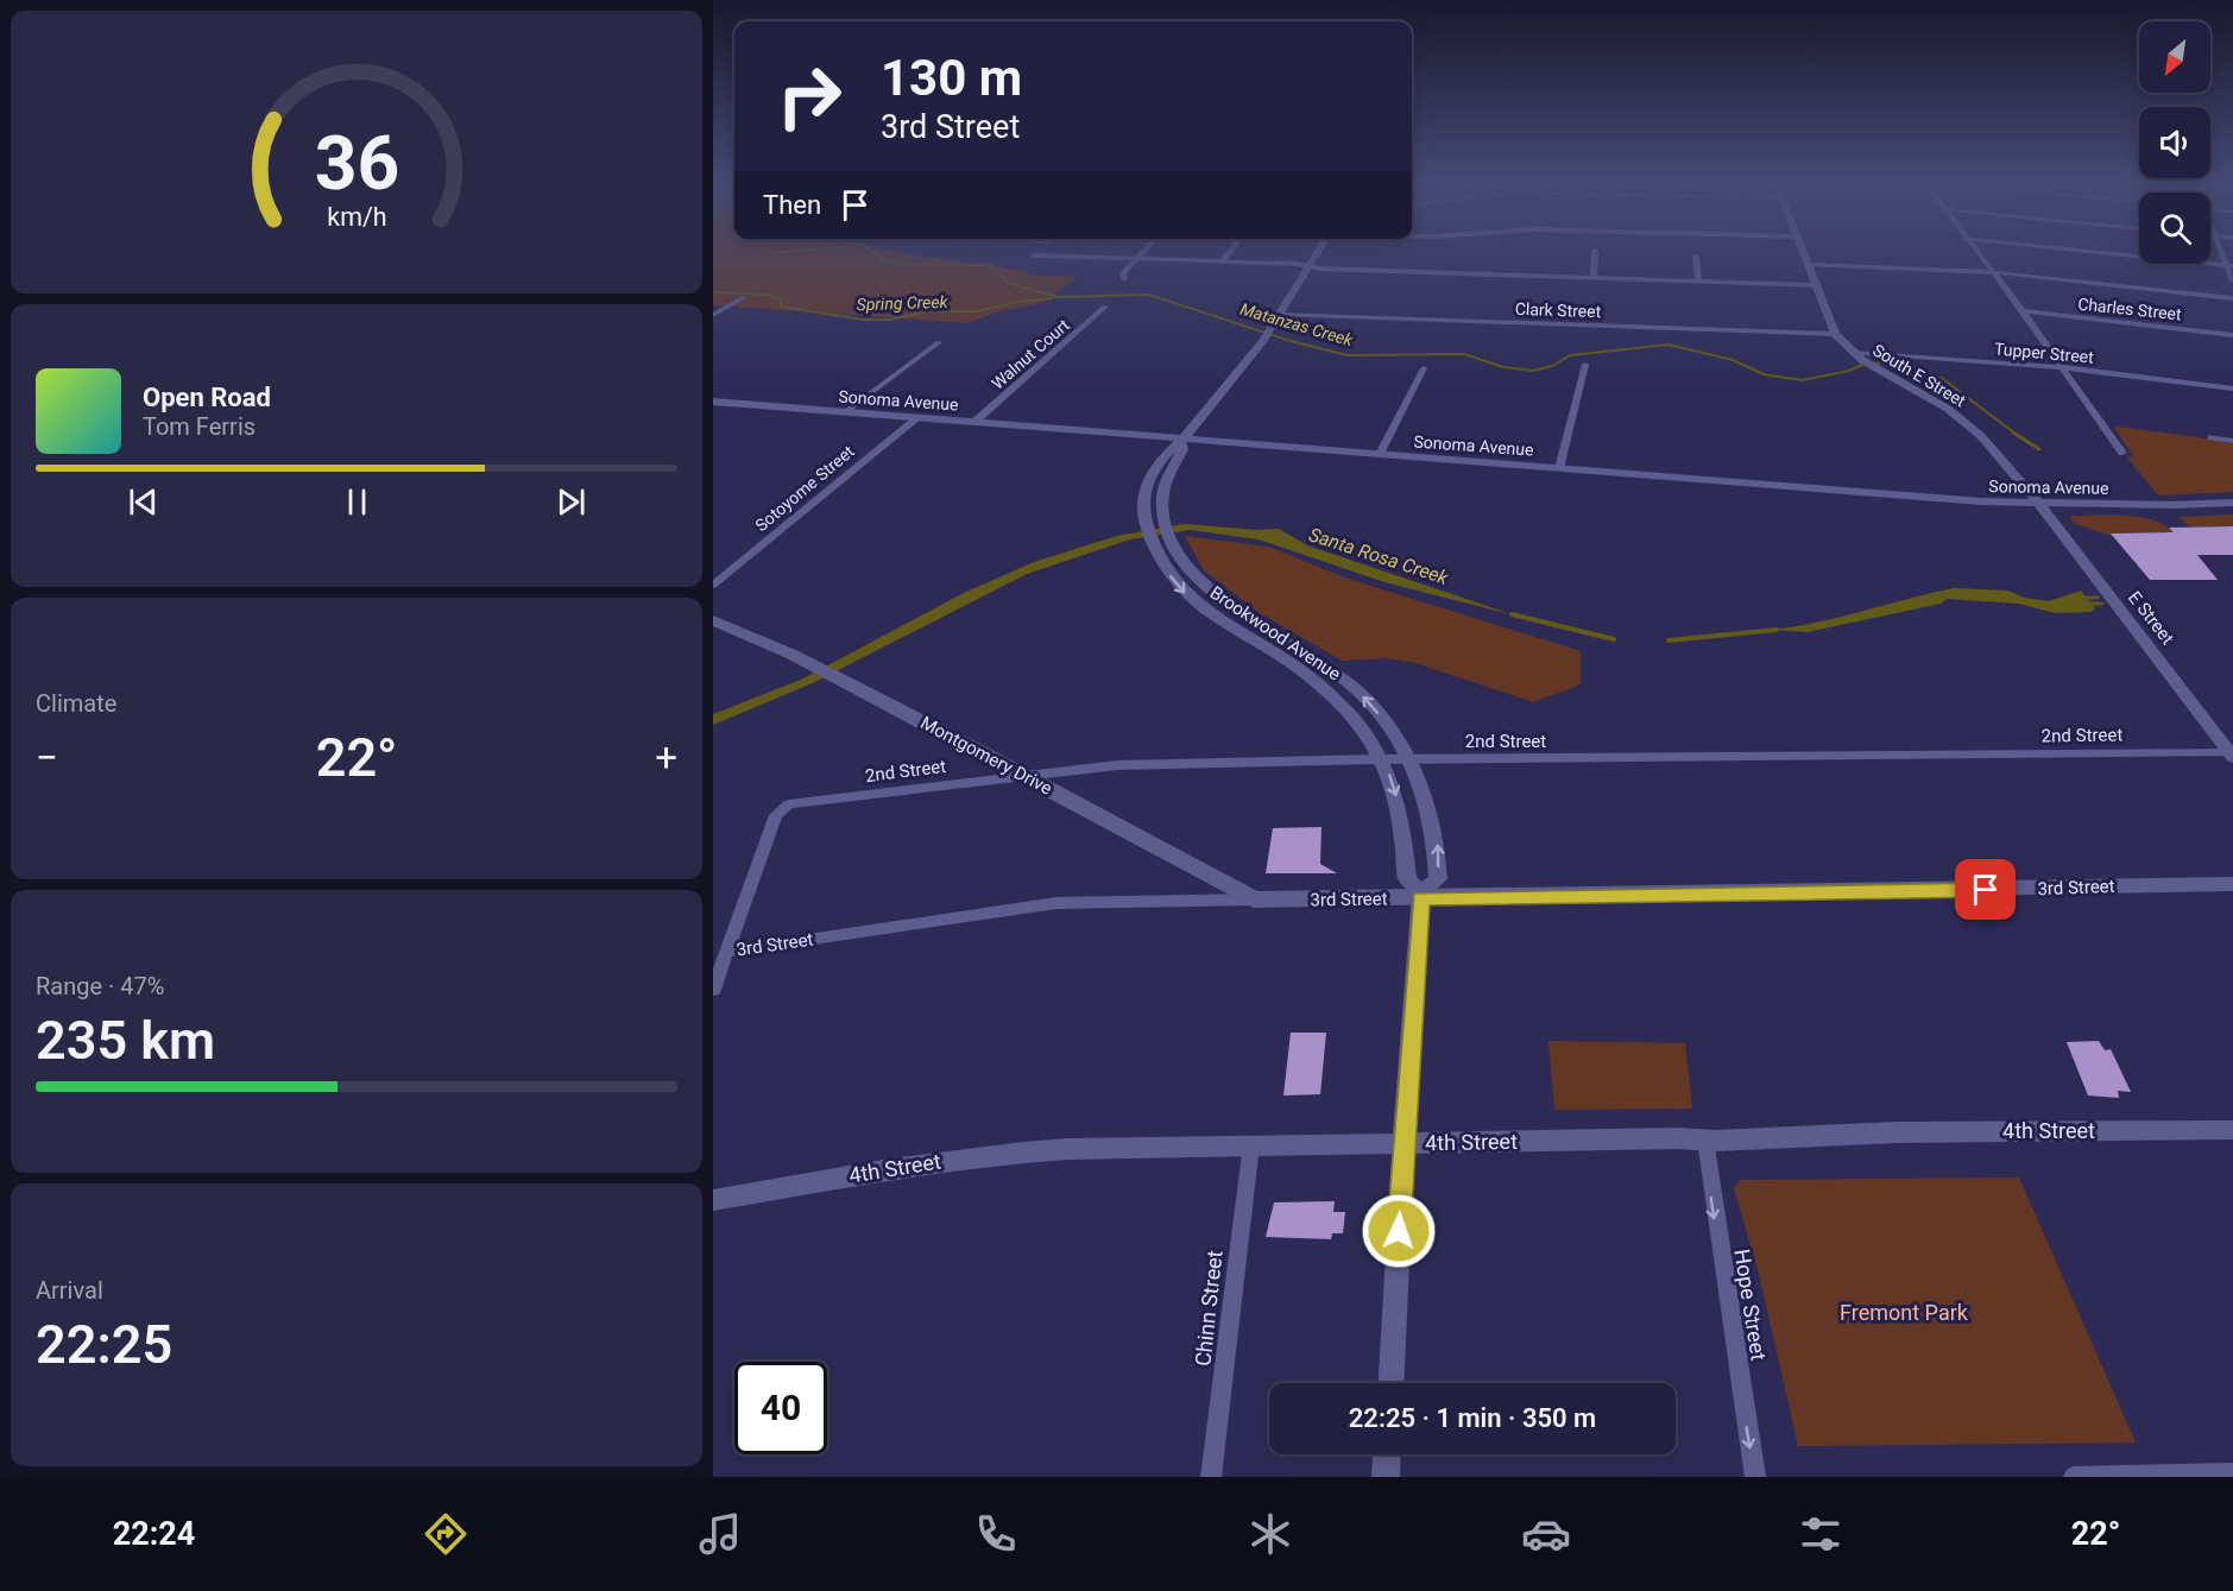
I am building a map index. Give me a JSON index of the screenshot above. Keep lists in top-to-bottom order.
{
  "streets": {
    "main road": ["Montgomery Drive", "3rd Street"],
    "street": [
      "Charles Street",
      "Clark Street",
      "Tupper Street",
      "Walnut Court",
      "South E Street",
      "Sonoma Avenue",
      "Sotoyome Street",
      "E Street",
      "Brookwood Avenue",
      "2nd Street",
      "4th Street",
      "Hope Street",
      "Chinn Street"
    ]
  },
  "crossings": [
    ["Clark Street", "South E Street"],
    ["Clark Street", "Brookwood Avenue"],
    ["Tupper Street", "South E Street"],
    ["Walnut Court", "Sonoma Avenue"],
    ["South E Street", "Sonoma Avenue"],
    ["South E Street", "E Street"],
    ["Sonoma Avenue", "Sotoyome Street"],
    ["Sonoma Avenue", "E Street"],
    ["Sonoma Avenue", "Brookwood Avenue"],
    ["E Street", "2nd Street"],
    ["Brookwood Avenue", "2nd Street"],
    ["Brookwood Avenue", "3rd Street"],
    ["Brookwood Avenue", "4th Street"],
    ["2nd Street", "Montgomery Drive"],
    ["2nd Street", "3rd Street"],
    ["Montgomery Drive", "3rd Street"],
    ["4th Street", "Hope Street"],
    ["4th Street", "Chinn Street"]
  ],
  "one_way": ["Hope Street"],
  "water": ["Spring Creek", "Matanzas Creek", "Santa Rosa Creek"],
  "parks": ["Fremont Park"],
  "north": "bottom left",
  "page": {
    "turn": ["130 m", "3rd Street"],
    "then": "Then",
    "song": ["Open Road", "Tom Ferris"],
    "tile": [
      "Climate",
      ["Range · 47%", "235 km"],
      ["Arrival", "22:25"]
    ],
    "heat": ["−", "22°", "+"],
    "limit": "40",
    "trip": "22:25 · 1 min · 350 m",
    "tabs": ["22:24", "22°"],
    "gauge": ["36", "km/h"]
  }
}
